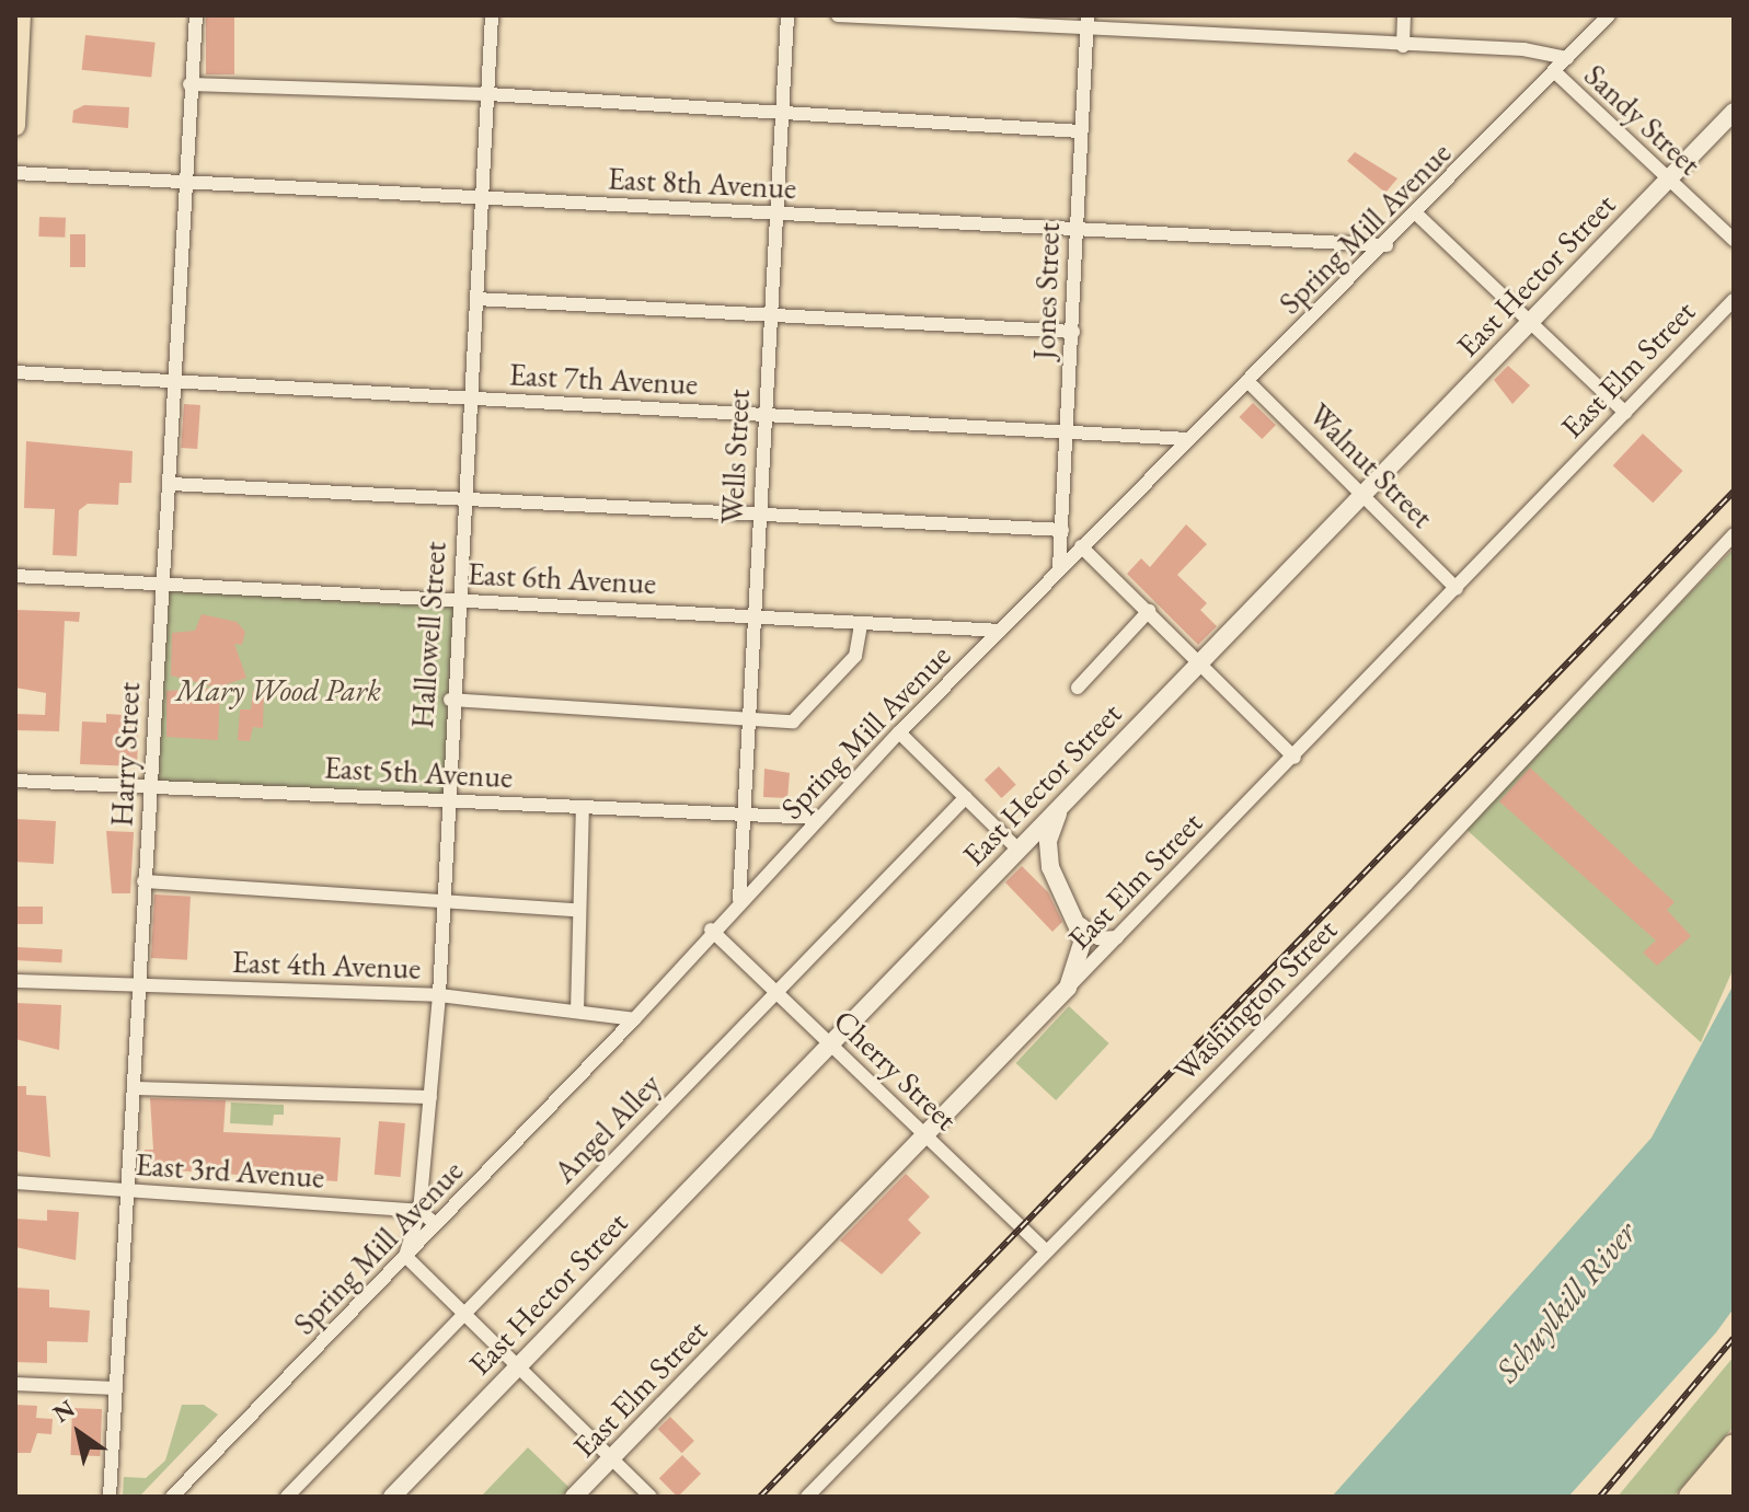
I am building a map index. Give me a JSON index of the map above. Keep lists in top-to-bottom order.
{
  "streets": {
    "main road": ["East Hector Street", "East Elm Street"],
    "street": [
      "Sandy Street",
      "East 8th Avenue",
      "Spring Mill Avenue",
      "Jones Street",
      "East 7th Avenue",
      "Wells Street",
      "Walnut Street",
      "East 6th Avenue",
      "Hallowell Street",
      "Harry Street",
      "East 5th Avenue",
      "East 4th Avenue",
      "Washington Street",
      "Cherry Street",
      "Angel Alley",
      "East 3rd Avenue"
    ]
  },
  "crossings": [
    ["Sandy Street", "Spring Mill Avenue"],
    ["Sandy Street", "East Hector Street"],
    ["East 8th Avenue", "Spring Mill Avenue"],
    ["East 8th Avenue", "Jones Street"],
    ["East 8th Avenue", "Wells Street"],
    ["East 8th Avenue", "Hallowell Street"],
    ["East 8th Avenue", "Harry Street"],
    ["Spring Mill Avenue", "Jones Street"],
    ["Spring Mill Avenue", "East 7th Avenue"],
    ["Spring Mill Avenue", "Wells Street"],
    ["Spring Mill Avenue", "Walnut Street"],
    ["Spring Mill Avenue", "East 6th Avenue"],
    ["Spring Mill Avenue", "Hallowell Street"],
    ["Spring Mill Avenue", "East 5th Avenue"],
    ["Spring Mill Avenue", "East 4th Avenue"],
    ["Spring Mill Avenue", "Cherry Street"],
    ["East Hector Street", "Walnut Street"],
    ["East Hector Street", "Cherry Street"],
    ["Jones Street", "East 7th Avenue"],
    ["East Elm Street", "Walnut Street"],
    ["East Elm Street", "Cherry Street"],
    ["East 7th Avenue", "Wells Street"],
    ["East 7th Avenue", "Hallowell Street"],
    ["East 7th Avenue", "Harry Street"],
    ["Wells Street", "East 6th Avenue"],
    ["Wells Street", "East 5th Avenue"],
    ["East 6th Avenue", "Hallowell Street"],
    ["East 6th Avenue", "Harry Street"],
    ["Hallowell Street", "East 5th Avenue"],
    ["Hallowell Street", "East 4th Avenue"],
    ["Hallowell Street", "East 3rd Avenue"],
    ["Harry Street", "East 5th Avenue"],
    ["Harry Street", "East 4th Avenue"],
    ["Harry Street", "East 3rd Avenue"],
    ["Washington Street", "Cherry Street"],
    ["Cherry Street", "Angel Alley"]
  ],
  "water": ["Schuylkill River"],
  "parks": ["Mary Wood Park"],
  "north": "top left"
}
